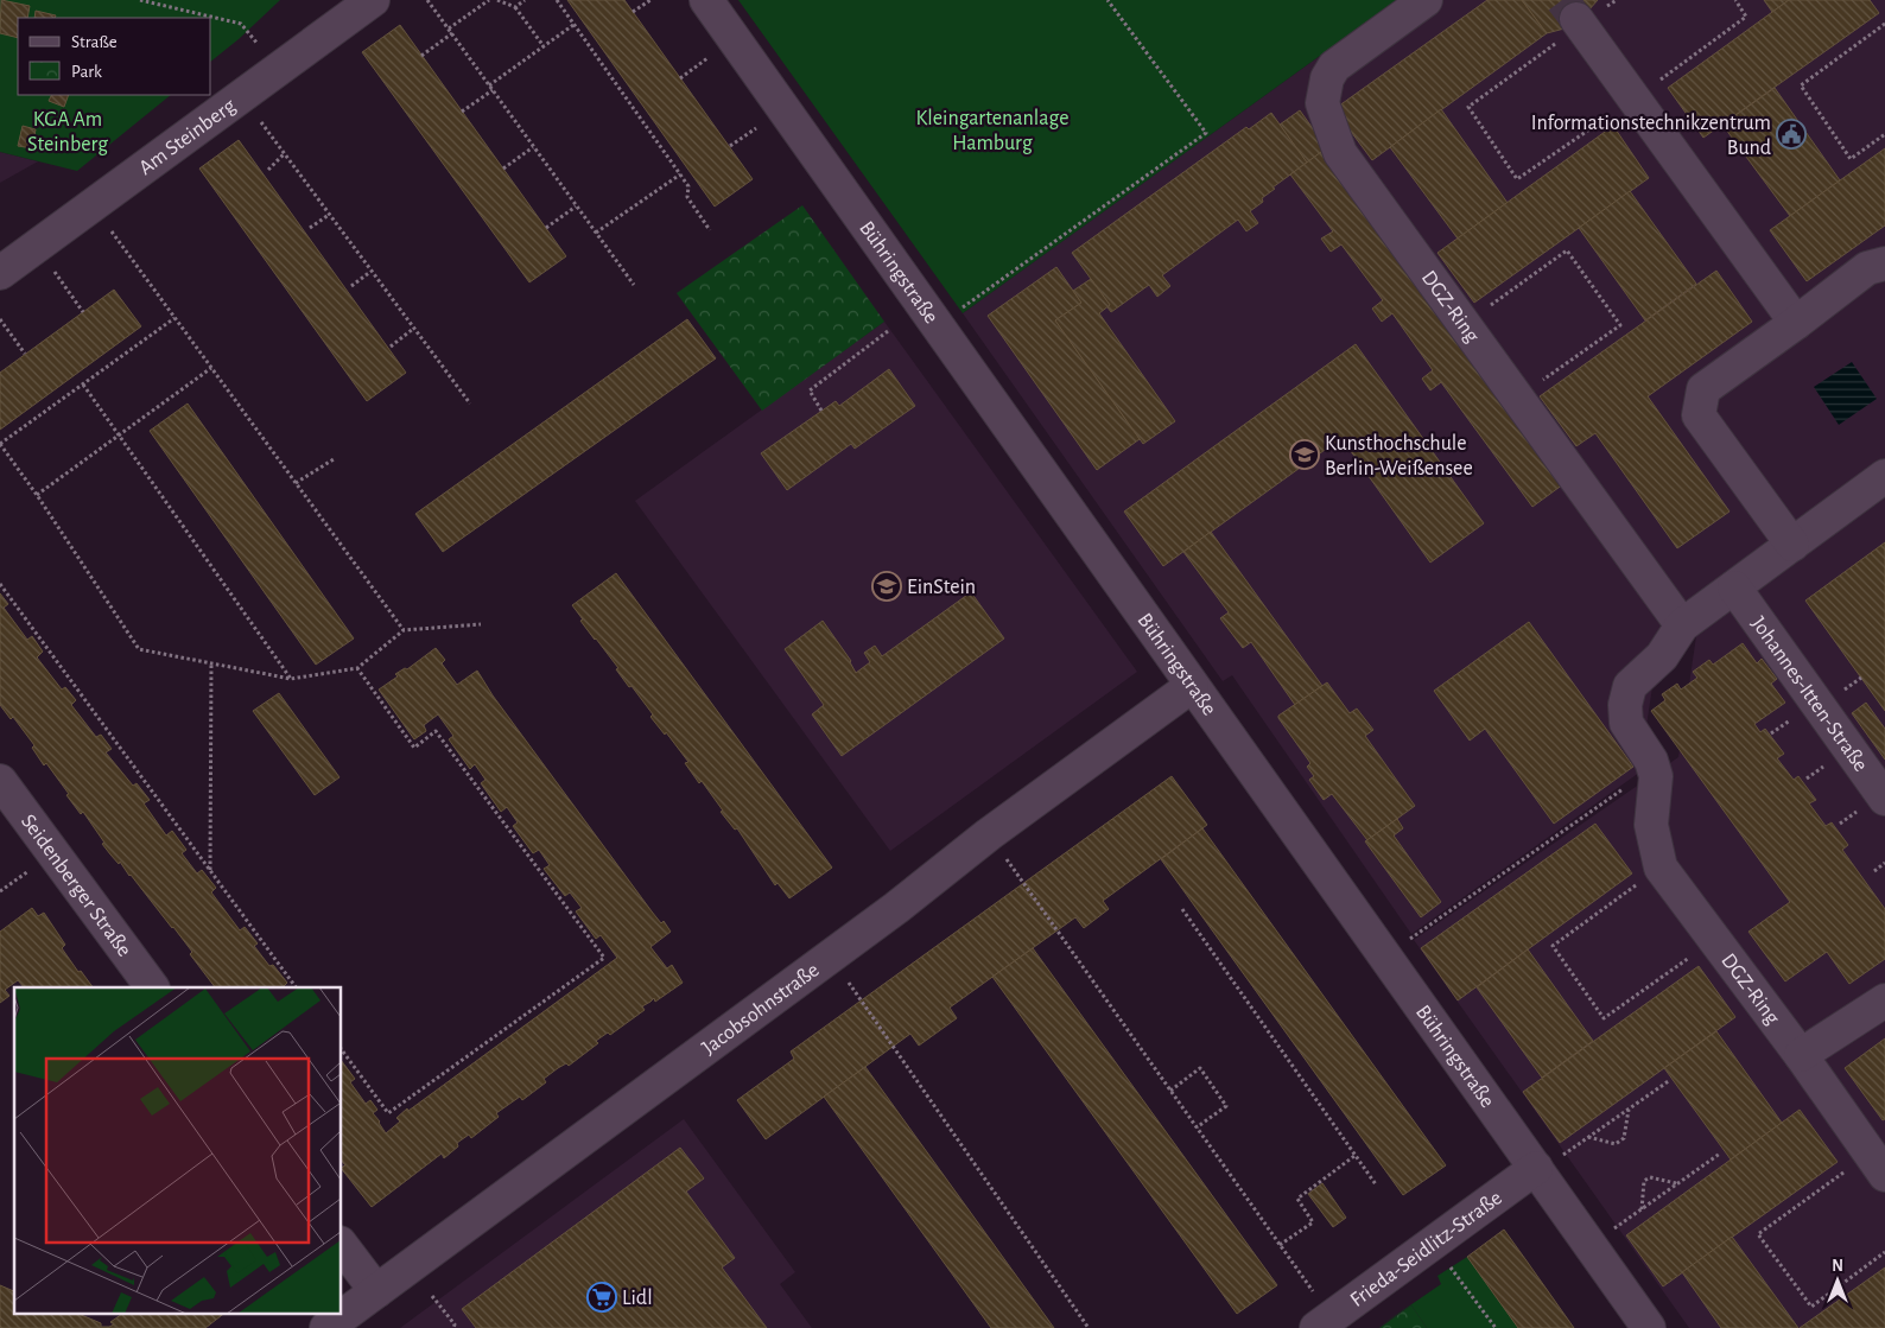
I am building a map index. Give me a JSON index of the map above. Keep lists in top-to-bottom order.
{
  "streets": {
    "street": [
      "Am Steinberg",
      "Bühringstraße",
      "DGZ-Ring",
      "Johannes-Itten-Straße",
      "Seidenberger Straße",
      "Jacobsohnstraße",
      "Frieda-Seidlitz-Straße"
    ]
  },
  "crossings": [
    ["Bühringstraße", "Jacobsohnstraße"],
    ["Bühringstraße", "Frieda-Seidlitz-Straße"],
    ["DGZ-Ring", "Johannes-Itten-Straße"]
  ],
  "parks": ["Kleingartenanlage Hamburg", "KGA Am Steinberg"],
  "places": {
    "public building": ["Informationstechnikzentrum Bund"],
    "school or university": ["Kunsthochschule Berlin-Weißensee", "EinStein"],
    "supermarket": ["Lidl"]
  },
  "legend": ["Straße", "Park"],
  "north": "top"
}
